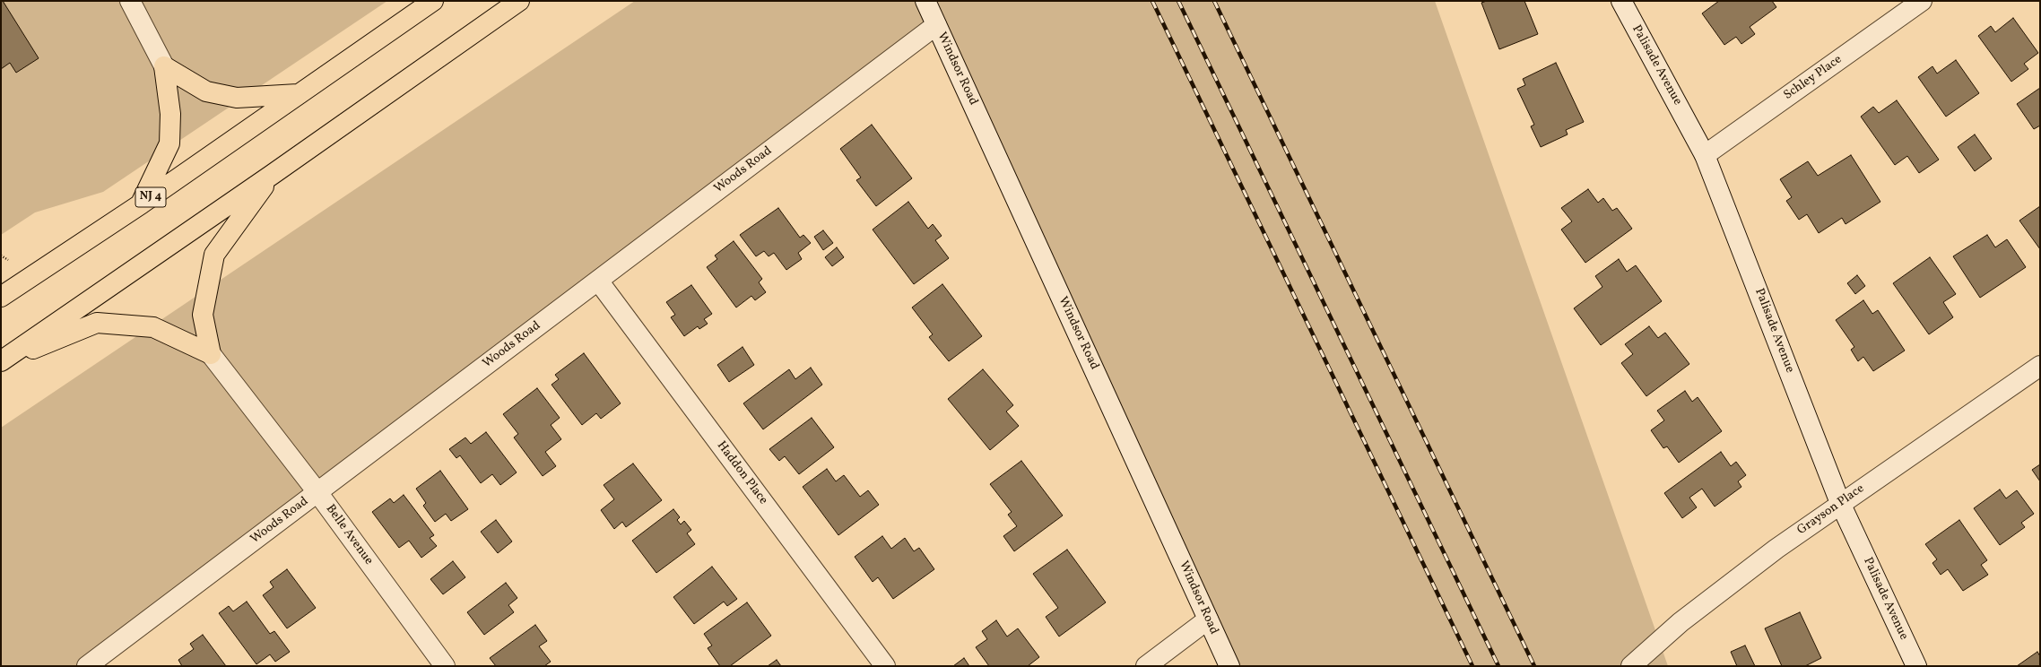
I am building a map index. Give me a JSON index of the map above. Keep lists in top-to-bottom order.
{
  "streets": {
    "highway": ["NJ 4"],
    "street": [
      "Palisade Avenue",
      "Windsor Road",
      "Schley Place",
      "Woods Road",
      "Haddon Place",
      "Grayson Place",
      "Belle Avenue"
    ]
  },
  "crossings": [
    ["Palisade Avenue", "Schley Place"],
    ["Palisade Avenue", "Grayson Place"],
    ["Windsor Road", "Woods Road"],
    ["Woods Road", "Haddon Place"],
    ["Woods Road", "Belle Avenue"]
  ]
}
